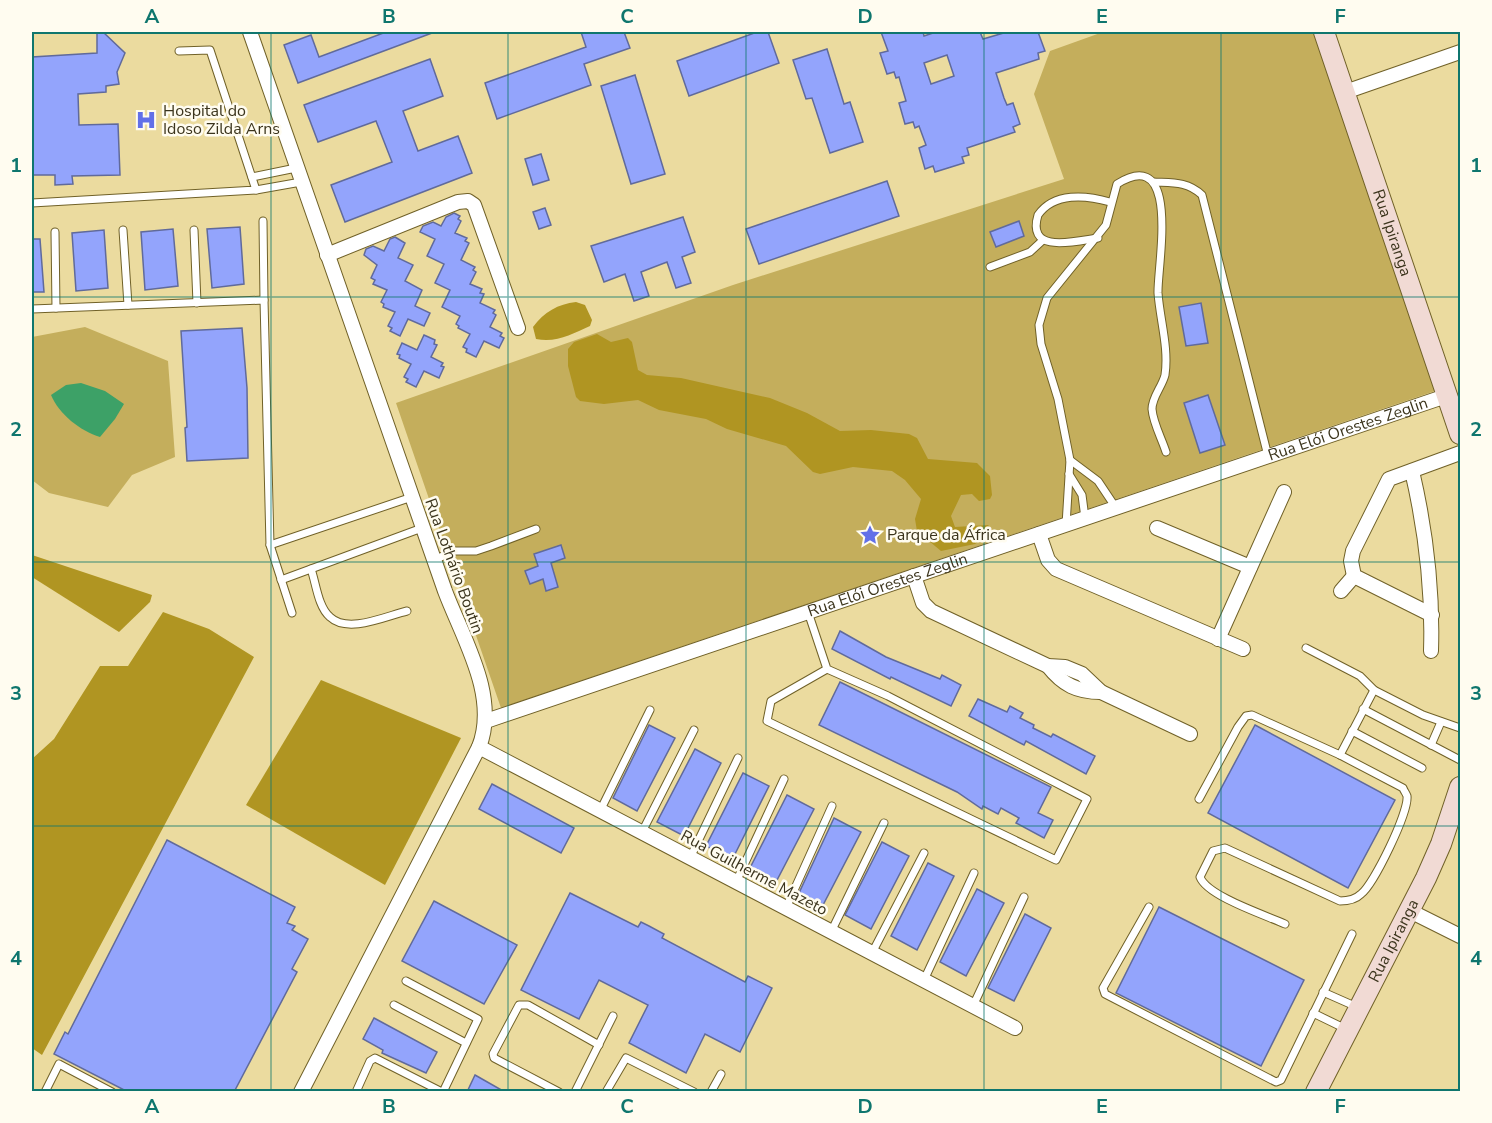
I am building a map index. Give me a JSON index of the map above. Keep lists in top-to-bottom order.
{
  "streets": {
    "main road": ["Rua Ipiranga"],
    "street": ["Rua Elói Orestes Zeglin", "Rua Lothário Boutin", "Rua Guilherme Mazeto"]
  },
  "crossings": [
    ["Rua Ipiranga", "Rua Elói Orestes Zeglin"],
    ["Rua Elói Orestes Zeglin", "Rua Lothário Boutin"],
    ["Rua Lothário Boutin", "Rua Guilherme Mazeto"]
  ],
  "places": {
    "hospital": ["Hospital do Idoso Zilda Arns"],
    "place": ["Parque da África"]
  },
  "grid": {
    "columns": [
      "A",
      "B",
      "C",
      "D",
      "E",
      "F"
    ],
    "rows": [
      "1",
      "2",
      "3",
      "4"
    ]
  }
}
